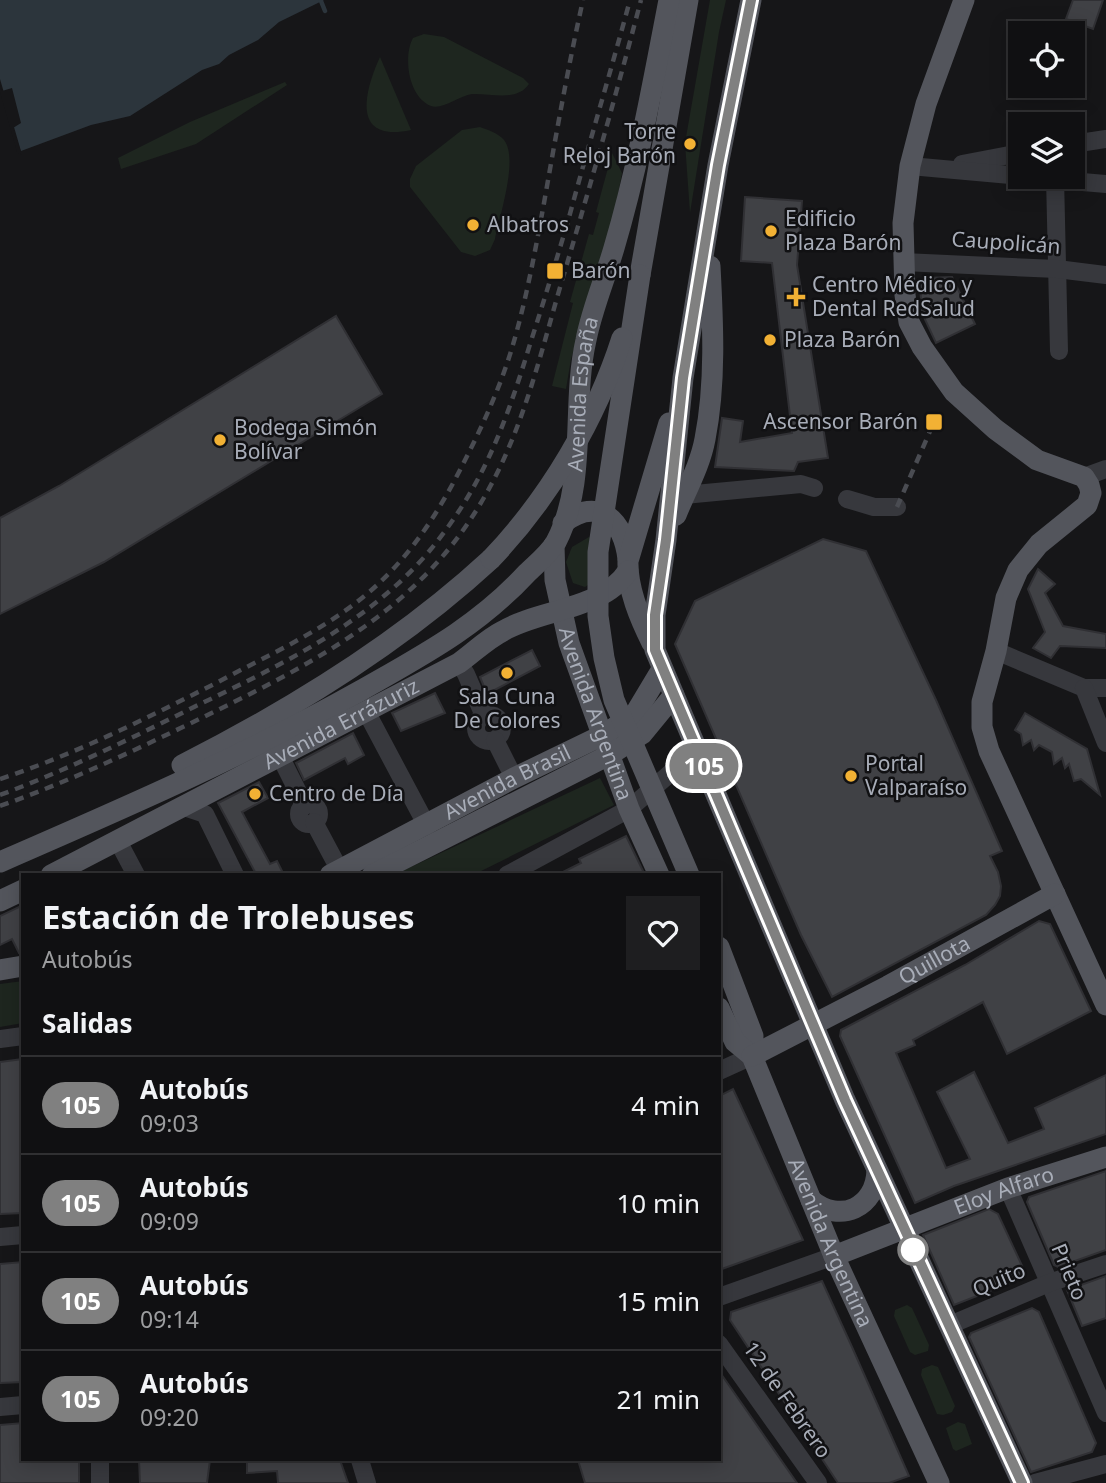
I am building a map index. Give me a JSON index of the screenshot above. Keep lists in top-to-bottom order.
{
  "streets": {
    "main road": [
      "Avenida España",
      "Avenida Argentina",
      "Avenida Errázuriz",
      "Avenida Brasil",
      "Quillota",
      "Eloy Alfaro"
    ],
    "street": [
      "Caupolicán",
      "Prieto",
      "Quito",
      "12 de Febrero"
    ]
  },
  "crossings": [
    ["Avenida España", "Avenida Argentina"],
    ["Avenida España", "Avenida Errázuriz"],
    ["Avenida Argentina", "Avenida Errázuriz"],
    ["Avenida Argentina", "Avenida Brasil"],
    ["Avenida Argentina", "Quillota"],
    ["Avenida Argentina", "Eloy Alfaro"],
    ["Eloy Alfaro", "Prieto"],
    ["Prieto", "Quito"]
  ],
  "places": {
    "other": [
      "Torre Reloj Barón",
      "Albatros",
      "Edificio Plaza Barón",
      "Plaza Barón",
      "Bodega Simón Bolívar",
      "Sala Cuna De Colores",
      "Portal Valparaíso",
      "Centro de Día"
    ],
    "transit": ["Barón", "Ascensor Barón"],
    "health": ["Centro Médico y Dental RedSalud"]
  },
  "lines": ["bus line 105"],
  "page": {
    "on_map": "105",
    "heading": [
      ["Estación de Trolebuses", "Autobús"],
      "Salidas"
    ],
    "list": [
      {
        "mark": "105",
        "name": "Autobús",
        "note": "09:03",
        "value": "4 min"
      },
      {
        "mark": "105",
        "name": "Autobús",
        "note": "09:09",
        "value": "10 min"
      },
      {
        "mark": "105",
        "name": "Autobús",
        "note": "09:14",
        "value": "15 min"
      },
      {
        "mark": "105",
        "name": "Autobús",
        "note": "09:20",
        "value": "21 min"
      }
    ]
  }
}
